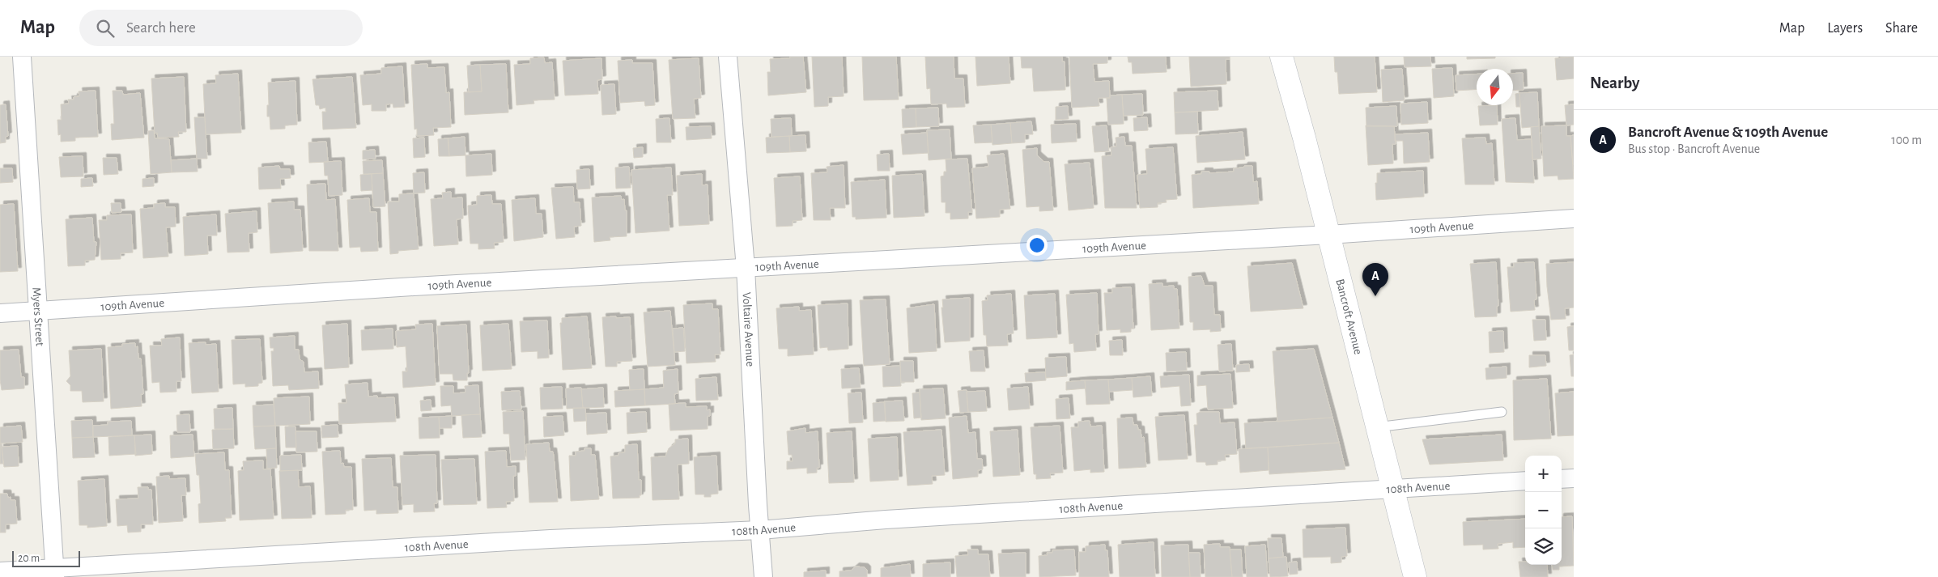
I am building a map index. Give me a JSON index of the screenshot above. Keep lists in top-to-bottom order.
{
  "streets": {
    "main road": ["Bancroft Avenue"],
    "street": [
      "109th Avenue",
      "Myers Street",
      "Voltaire Avenue",
      "108th Avenue"
    ]
  },
  "crossings": [
    ["109th Avenue", "Myers Street"],
    ["109th Avenue", "Bancroft Avenue"],
    ["109th Avenue", "Voltaire Avenue"],
    ["Myers Street", "108th Avenue"],
    ["Bancroft Avenue", "108th Avenue"],
    ["Voltaire Avenue", "108th Avenue"]
  ],
  "scale_bar": "20 m",
  "north": "bottom",
  "page": {
    "header": "Map",
    "search": "Search here",
    "nav": ["Map", "Layers", "Share"],
    "heading": "Nearby",
    "list": [
      {
        "mark": "A",
        "name": "Bancroft Avenue & 109th Avenue",
        "note": "Bus stop · Bancroft Avenue",
        "value": "100 m"
      }
    ],
    "pins": "A",
    "map_buttons": ["+", "−"],
    "scale": "20 m"
  }
}
